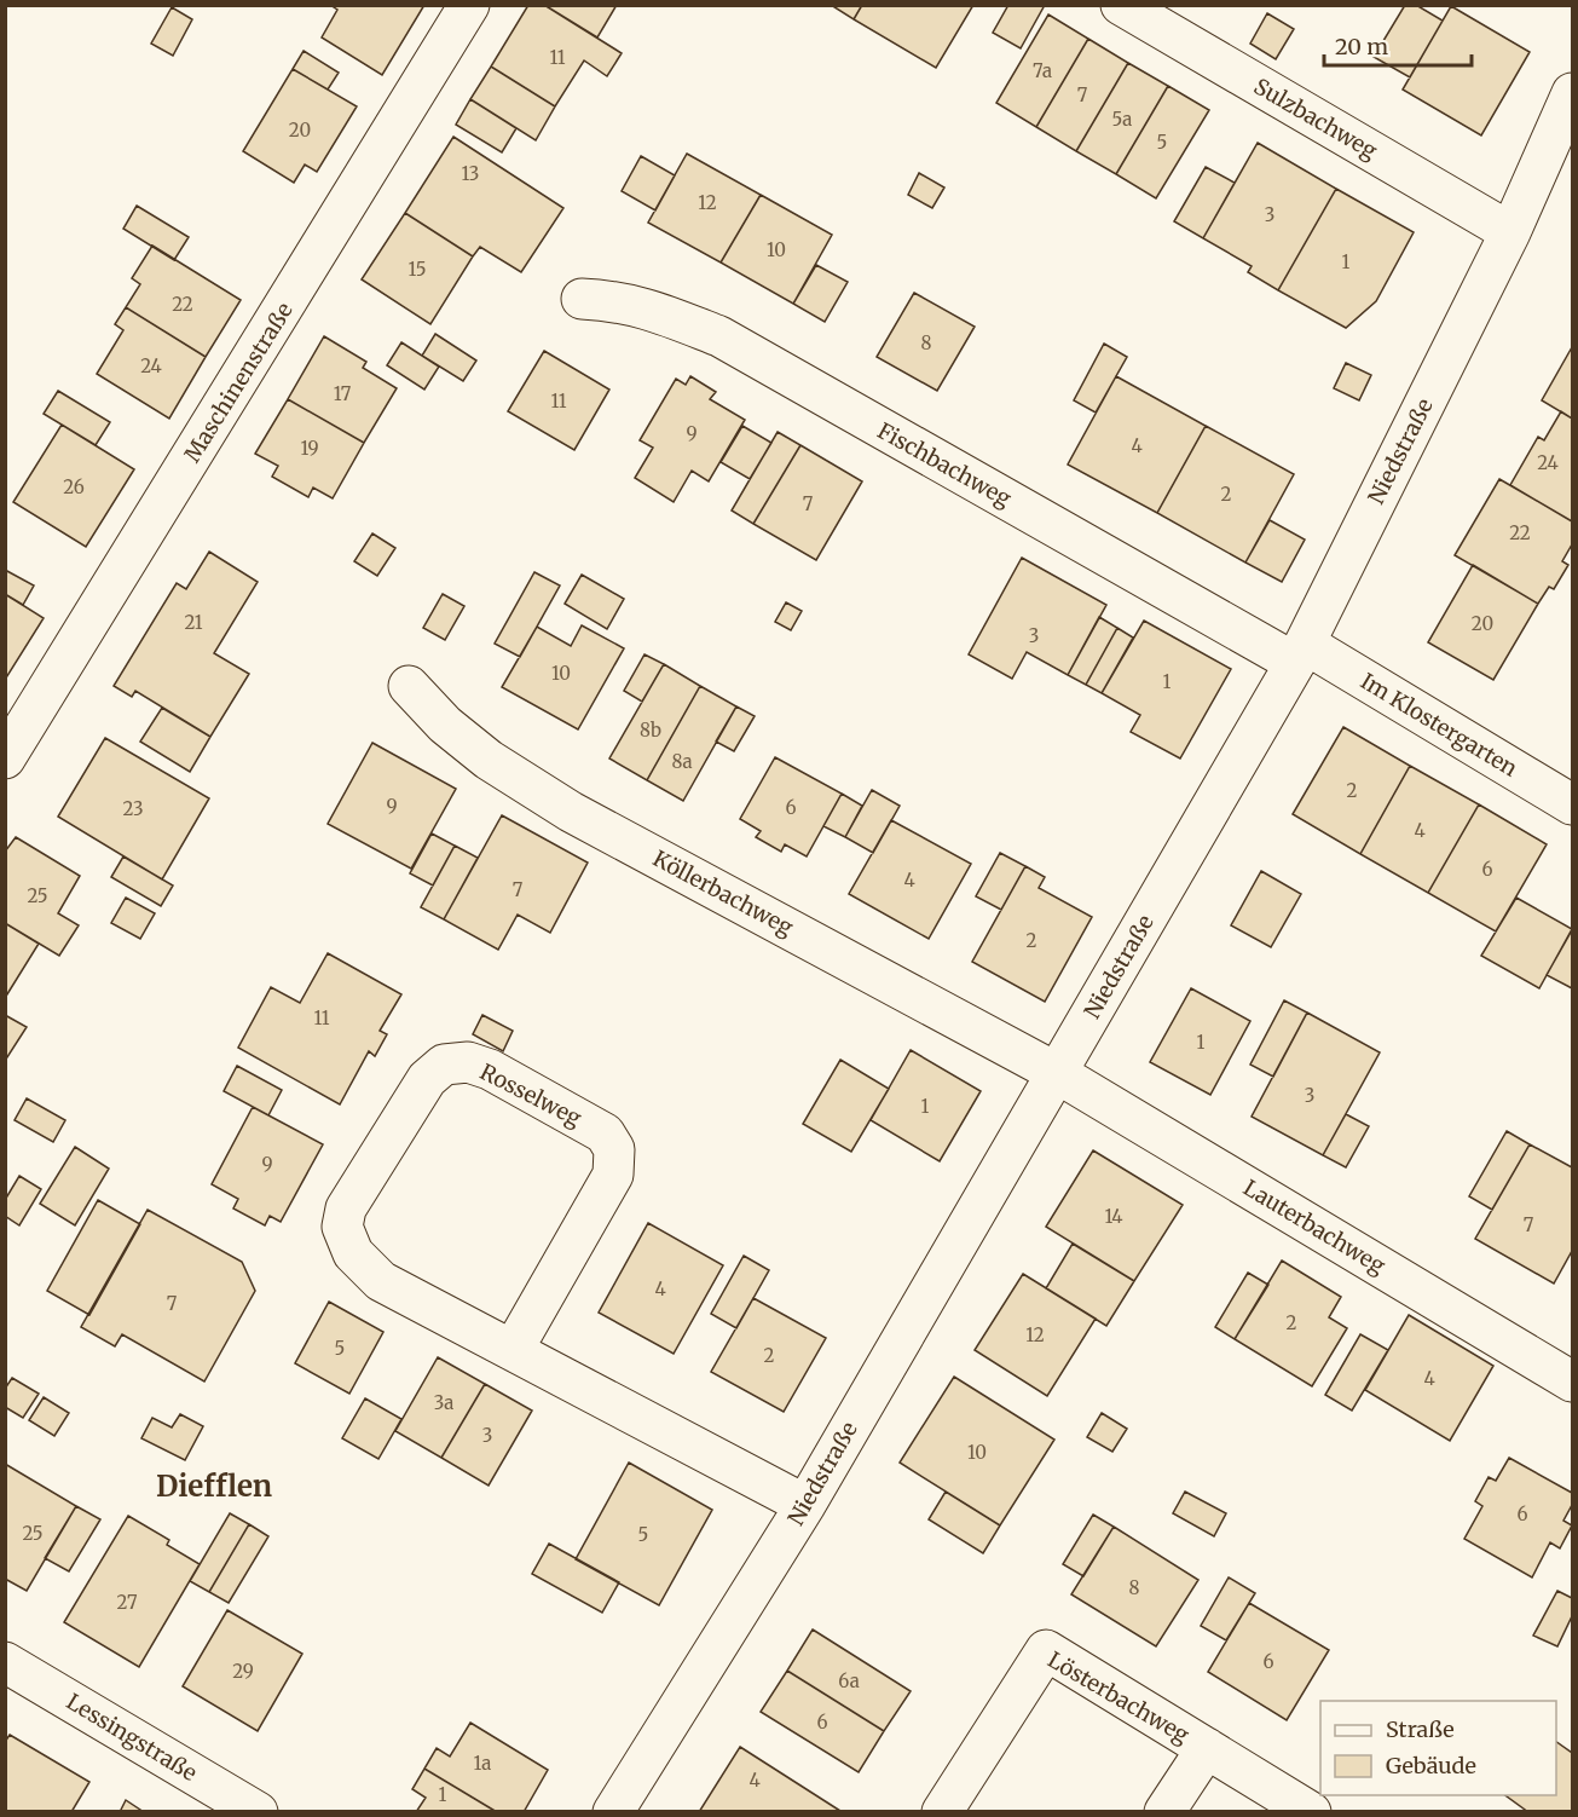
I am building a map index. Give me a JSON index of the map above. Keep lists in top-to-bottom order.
{
  "streets": {
    "street": [
      "Sulzbachweg",
      "Maschinenstraße",
      "Niedstraße",
      "Fischbachweg",
      "Im Klostergarten",
      "Köllerbachweg",
      "Rosselweg",
      "Lauterbachweg",
      "Lösterbachweg",
      "Lessingstraße"
    ]
  },
  "crossings": [
    ["Sulzbachweg", "Niedstraße"],
    ["Niedstraße", "Fischbachweg"],
    ["Niedstraße", "Im Klostergarten"],
    ["Niedstraße", "Köllerbachweg"],
    ["Niedstraße", "Rosselweg"],
    ["Niedstraße", "Lauterbachweg"],
    ["Fischbachweg", "Im Klostergarten"],
    ["Köllerbachweg", "Lauterbachweg"]
  ],
  "districts": ["Diefflen"],
  "house_numbers": [
    "11",
    "7a",
    "7",
    "5a",
    "20",
    "5",
    "13",
    "12",
    "3",
    "10",
    "1",
    "15",
    "22",
    "8",
    "24",
    "17",
    "11",
    "9",
    "4",
    "19",
    "24",
    "26",
    "2",
    "7",
    "22",
    "21",
    "20",
    "3",
    "10",
    "1",
    "8b",
    "8a",
    "2",
    "9",
    "6",
    "23",
    "4",
    "6",
    "4",
    "7",
    "25",
    "2",
    "11",
    "1",
    "3",
    "1",
    "9",
    "14",
    "7",
    "4",
    "7",
    "2",
    "12",
    "5",
    "2",
    "4",
    "3a",
    "3",
    "10",
    "6",
    "25",
    "5",
    "8",
    "27",
    "6",
    "29",
    "6a",
    "6",
    "1a",
    "4",
    "1"
  ],
  "legend": ["Straße", "Gebäude"],
  "scale_bar": "20 m"
}
